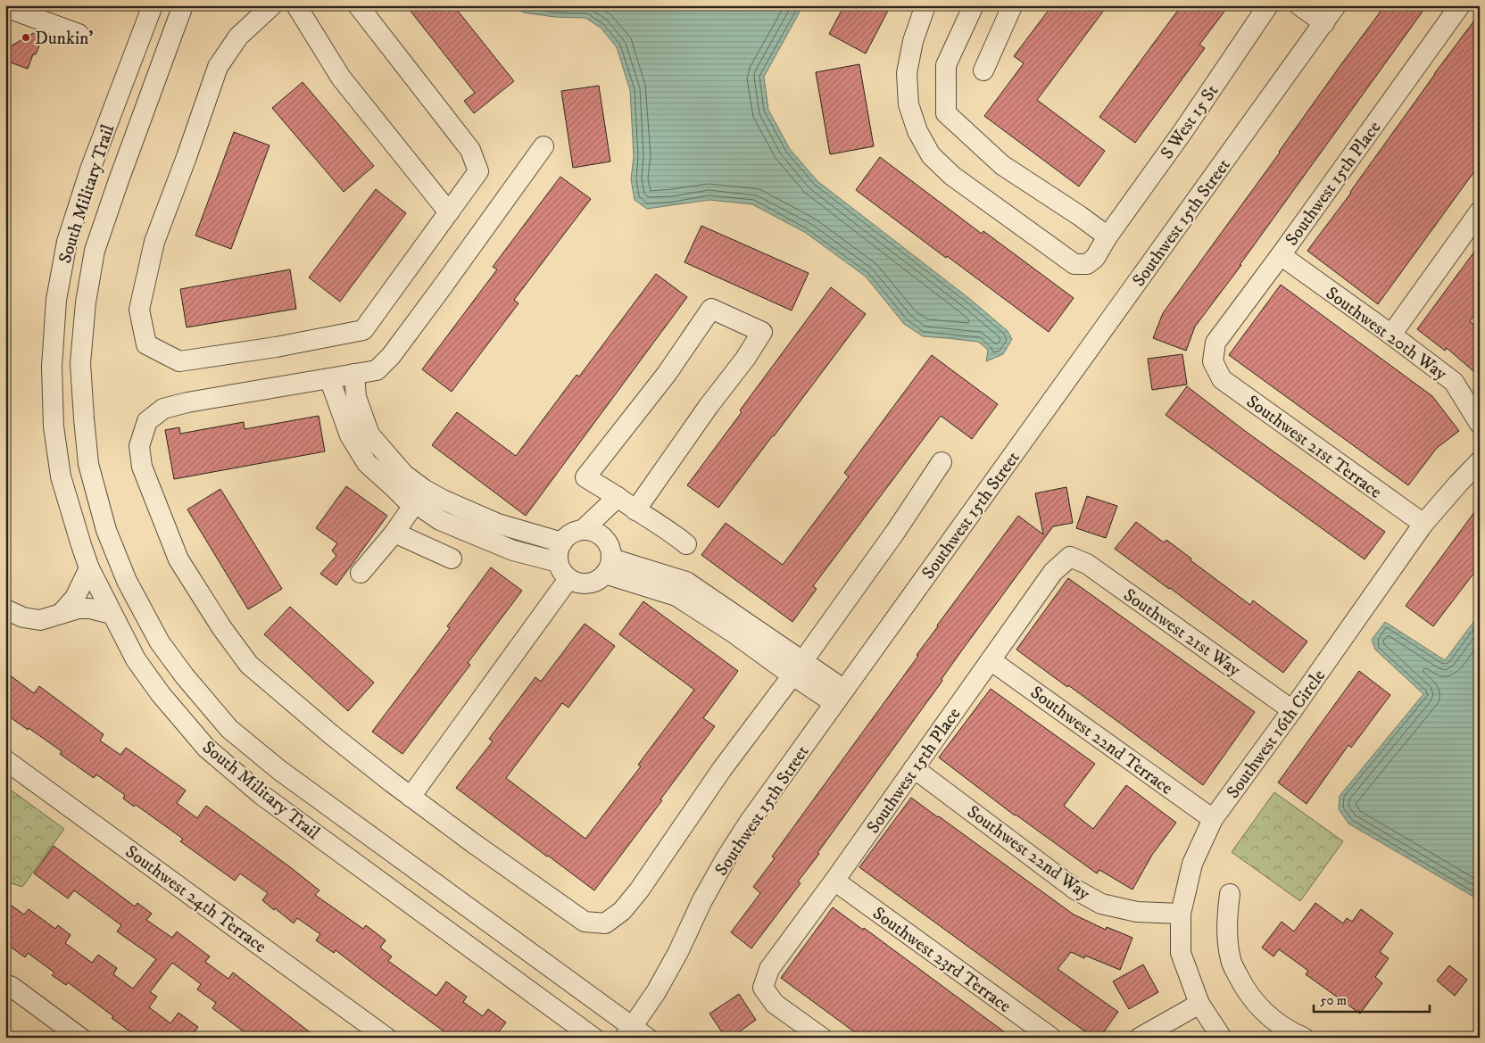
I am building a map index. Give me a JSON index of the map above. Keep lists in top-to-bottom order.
{
  "streets": {
    "street": [
      "S West 15 St",
      "Southwest 15th Place",
      "South Military Trail",
      "Southwest 15th Street",
      "Southwest 20th Way",
      "Southwest 21st Terrace",
      "Southwest 21st Way",
      "Southwest 16th Circle",
      "Southwest 22nd Terrace",
      "Southwest 22nd Way",
      "Southwest 24th Terrace",
      "Southwest 23rd Terrace"
    ]
  },
  "crossings": [
    ["Southwest 15th Place", "Southwest 20th Way"],
    ["Southwest 15th Place", "Southwest 21st Terrace"],
    ["Southwest 15th Place", "Southwest 21st Way"],
    ["Southwest 15th Place", "Southwest 22nd Terrace"],
    ["Southwest 15th Place", "Southwest 22nd Way"],
    ["Southwest 15th Place", "Southwest 23rd Terrace"],
    ["South Military Trail", "Southwest 15th Street"],
    ["Southwest 21st Terrace", "Southwest 16th Circle"],
    ["Southwest 21st Way", "Southwest 16th Circle"],
    ["Southwest 16th Circle", "Southwest 22nd Terrace"],
    ["Southwest 16th Circle", "Southwest 22nd Way"]
  ],
  "places": ["Dunkin'"],
  "scale_bar": "50 m"
}
